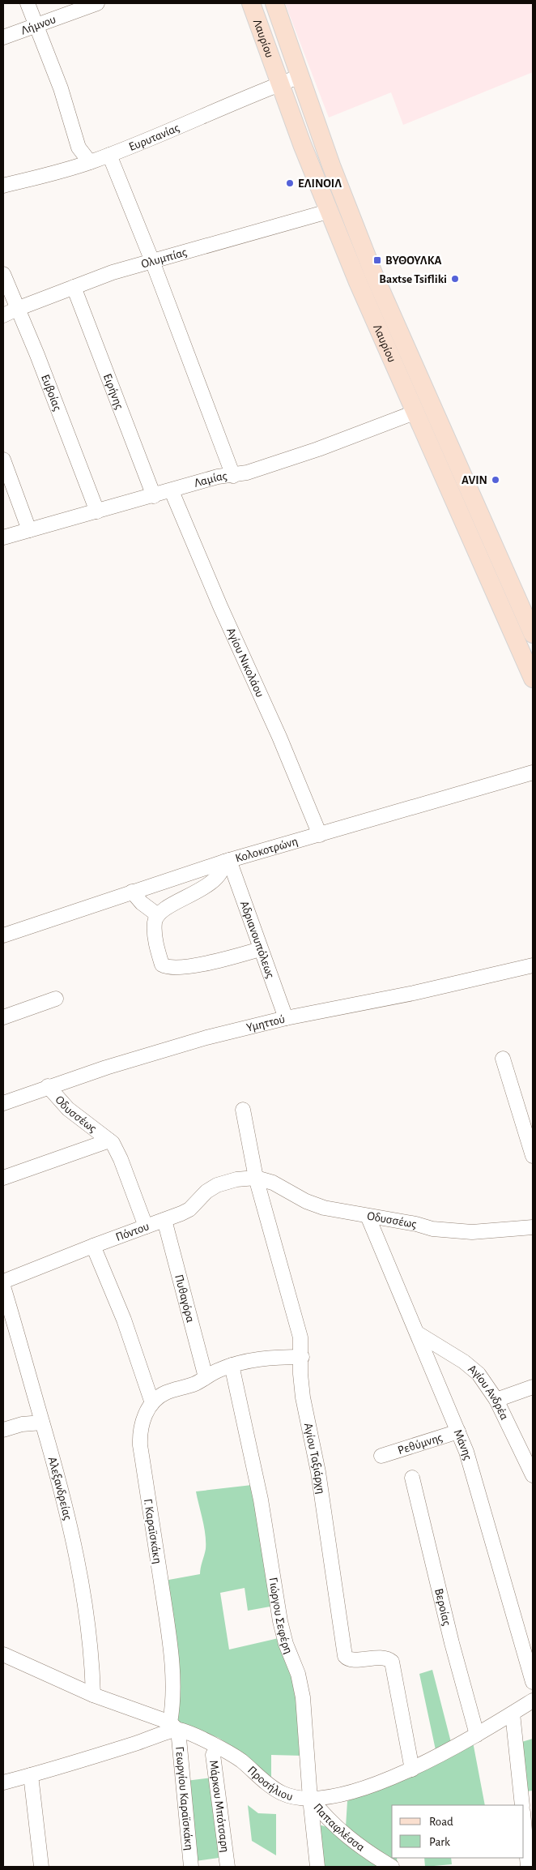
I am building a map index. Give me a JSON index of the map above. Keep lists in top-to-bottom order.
{
  "streets": {
    "main road": ["Λαυρίου"],
    "street": [
      "Λήμνου",
      "Ευρυτανίας",
      "Ολυμπίας",
      "Ειρήνης",
      "Ευβοίας",
      "Λαμίας",
      "Αγίου Νικολάου",
      "Κολοκοτρώνη",
      "Αδριανουπόλεως",
      "Υμηττού",
      "Οδυσσέως",
      "Πόντου",
      "Πυθαγόρα",
      "Αγίου Ανδρέα",
      "Ρεθύμνης",
      "Μάνης",
      "Αγίου Ταξιάρχη",
      "Αλεξανδρείας",
      "Γ. Καραϊσκάκη",
      "Βεροίας",
      "Γιώργου Σεφέρη",
      "Προσήλιου",
      "Γεωργίου Καραϊσκάκη",
      "Μάρκου Μπότσαρη",
      "Παπαφλέσσα"
    ]
  },
  "crossings": [
    ["Λαυρίου", "Ευρυτανίας"],
    ["Λαυρίου", "Ολυμπίας"],
    ["Λαυρίου", "Λαμίας"],
    ["Ολυμπίας", "Ειρήνης"],
    ["Ολυμπίας", "Ευβοίας"],
    ["Ειρήνης", "Λαμίας"],
    ["Ευβοίας", "Λαμίας"],
    ["Λαμίας", "Αγίου Νικολάου"],
    ["Αγίου Νικολάου", "Κολοκοτρώνη"],
    ["Κολοκοτρώνη", "Αδριανουπόλεως"],
    ["Αδριανουπόλεως", "Υμηττού"],
    ["Υμηττού", "Οδυσσέως"],
    ["Οδυσσέως", "Πόντου"],
    ["Οδυσσέως", "Μάνης"],
    ["Οδυσσέως", "Αγίου Ταξιάρχη"],
    ["Πόντου", "Πυθαγόρα"],
    ["Πόντου", "Αγίου Ταξιάρχη"],
    ["Πυθαγόρα", "Γ. Καραϊσκάκη"],
    ["Αγίου Ανδρέα", "Μάνης"],
    ["Ρεθύμνης", "Μάνης"],
    ["Αγίου Ταξιάρχη", "Γ. Καραϊσκάκη"],
    ["Αγίου Ταξιάρχη", "Προσήλιου"],
    ["Αλεξανδρείας", "Προσήλιου"],
    ["Γ. Καραϊσκάκη", "Γιώργου Σεφέρη"],
    ["Γ. Καραϊσκάκη", "Προσήλιου"],
    ["Γ. Καραϊσκάκη", "Γεωργίου Καραϊσκάκη"],
    ["Βεροίας", "Προσήλιου"],
    ["Γιώργου Σεφέρη", "Προσήλιου"],
    ["Γιώργου Σεφέρη", "Παπαφλέσσα"],
    ["Προσήλιου", "Γεωργίου Καραϊσκάκη"],
    ["Προσήλιου", "Μάρκου Μπότσαρη"],
    ["Προσήλιου", "Παπαφλέσσα"]
  ],
  "places": {
    "other": ["ΕΛΙΝΟΙΛ", "Baxtse Tsifliki", "AVIN"],
    "transit": ["ΒΥΘΟΥΛΚΑ"]
  },
  "legend": ["Road", "Park"]
}
